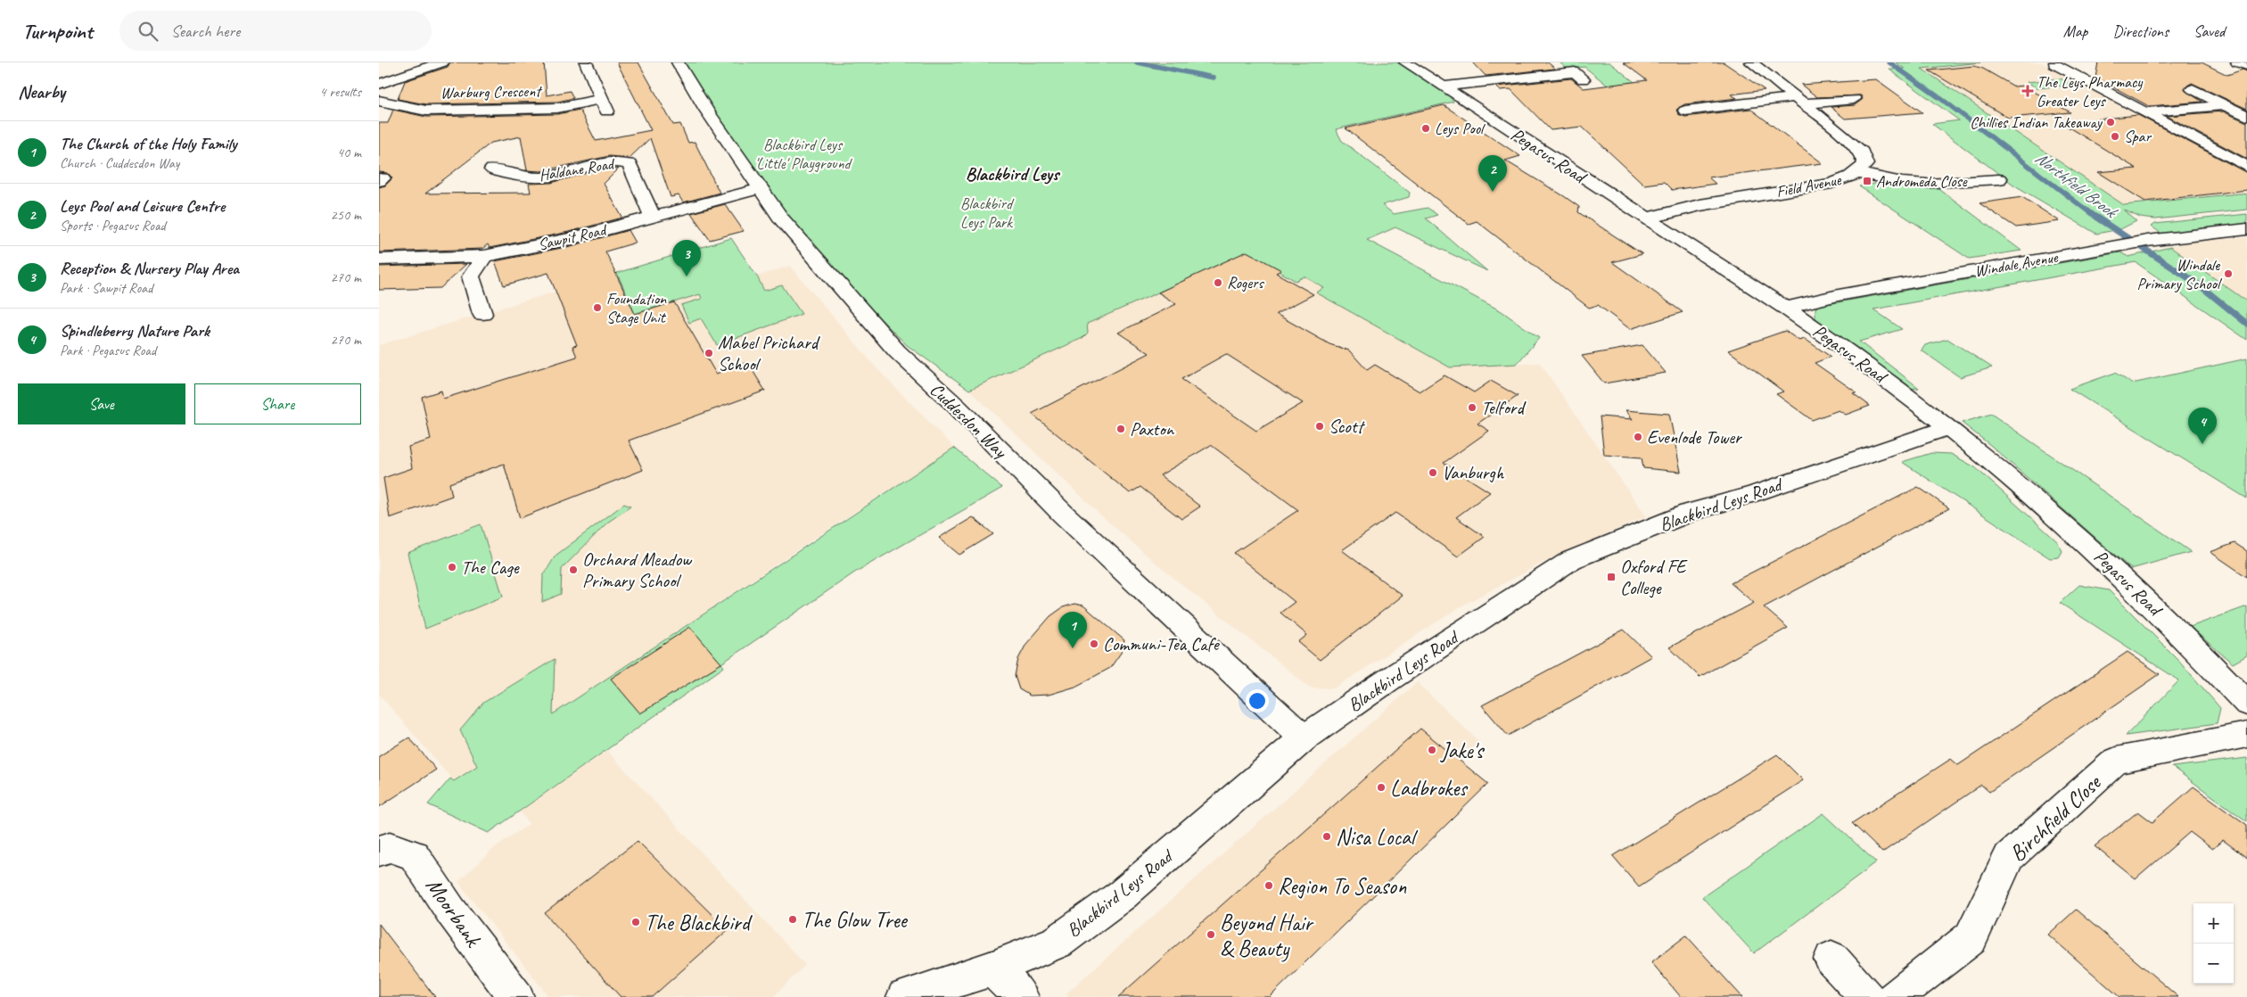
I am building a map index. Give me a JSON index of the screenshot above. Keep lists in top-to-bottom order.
{
  "streets": {
    "street": [
      "Warburg Crescent",
      "Pegasus Road",
      "Haldane Road",
      "Field Avenue",
      "Sawpit Road",
      "Windale Avenue",
      "Cuddesdon Way",
      "Blackbird Leys Road",
      "Birchfield Close",
      "Moorbank"
    ]
  },
  "crossings": [
    ["Pegasus Road", "Field Avenue"],
    ["Pegasus Road", "Windale Avenue"],
    ["Pegasus Road", "Blackbird Leys Road"],
    ["Haldane Road", "Sawpit Road"],
    ["Sawpit Road", "Cuddesdon Way"],
    ["Cuddesdon Way", "Blackbird Leys Road"]
  ],
  "districts": ["Blackbird Leys"],
  "water": ["Northfield Brook"],
  "parks": ["Blackbird Leys 'Little' Playground", "Blackbird Leys Park"],
  "places": {
    "health": ["The Leys Pharmacy Greater Leys"],
    "other": [
      "Chillies Indian Takeaway",
      "Leys Pool",
      "Spar",
      "Windale Primary School",
      "Rogers",
      "Foundation Stage Unit",
      "Mabel Prichard School",
      "Telford",
      "Scott",
      "Paxton",
      "Evenlode Tower",
      "Vanburgh",
      "The Cage",
      "Orchard Meadow Primary School",
      "Communi-Tea Cafe",
      "Jake's",
      "Ladbrokes",
      "Nisa Local",
      "Region To Season",
      "The Glow Tree",
      "The Blackbird",
      "Beyond Hair & Beauty"
    ],
    "transit": ["Andromeda Close", "Oxford FE College"]
  },
  "page": {
    "header": "Turnpoint",
    "search": "Search here",
    "nav": ["Map", "Directions", "Saved"],
    "heading": ["Nearby", "4 results"],
    "list": [
      {
        "mark": "1",
        "name": "The Church of the Holy Family",
        "note": "Church · Cuddesdon Way",
        "value": "40 m"
      },
      {
        "mark": "2",
        "name": "Leys Pool and Leisure Centre",
        "note": "Sports · Pegasus Road",
        "value": "250 m"
      },
      {
        "mark": "3",
        "name": "Reception & Nursery Play Area",
        "note": "Park · Sawpit Road",
        "value": "270 m"
      },
      {
        "mark": "4",
        "name": "Spindleberry Nature Park",
        "note": "Park · Pegasus Road",
        "value": "270 m"
      }
    ],
    "pins": [
      "2",
      "3",
      "4",
      "1"
    ],
    "buttons": ["Save", "Share"],
    "map_buttons": ["+", "−"]
  }
}
